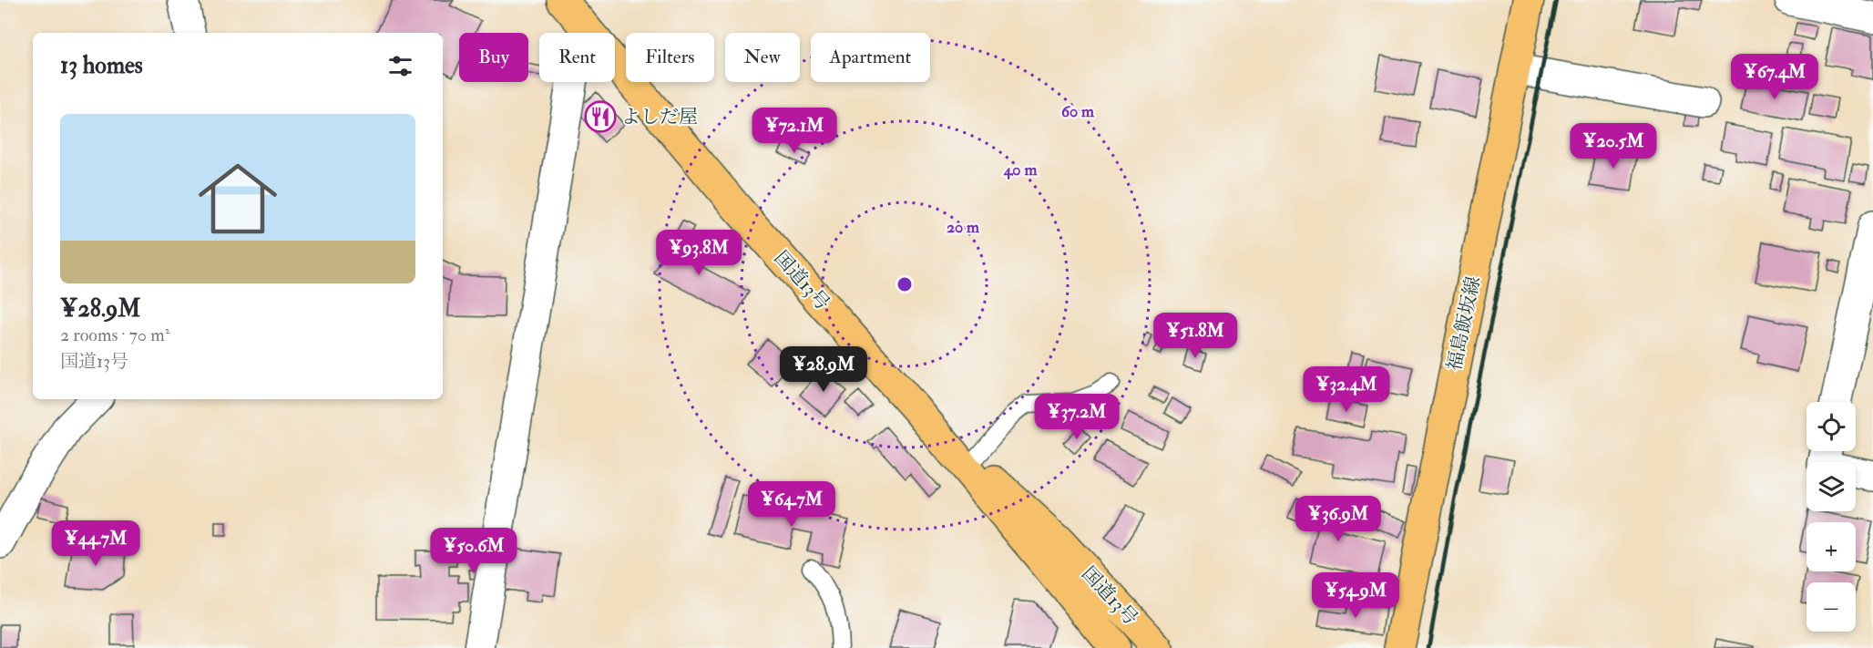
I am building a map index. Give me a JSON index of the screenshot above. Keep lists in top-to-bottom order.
{
  "streets": {
    "main road": ["国道13号", "福島飯坂線"]
  },
  "places": {
    "restaurant": ["よしだ屋"]
  },
  "page": {
    "chip": [
      "Buy",
      "Rent",
      "Filters",
      "New",
      "Apartment"
    ],
    "heading": "13 homes",
    "price": [
      "¥67.4M",
      "¥72.1M",
      "¥20.5M",
      "¥93.8M",
      "¥51.8M",
      "¥28.9M",
      "¥32.4M",
      "¥37.2M",
      "¥64.7M",
      "¥36.9M",
      "¥44.7M",
      "¥50.6M",
      "¥54.9M"
    ],
    "list": [
      {
        "name": "¥28.9M",
        "note": "2 rooms · 70 m² · 国道13号"
      }
    ],
    "map_buttons": ["+", "−"]
  },
  "rings": ["60 m", "40 m", "20 m"]
}
